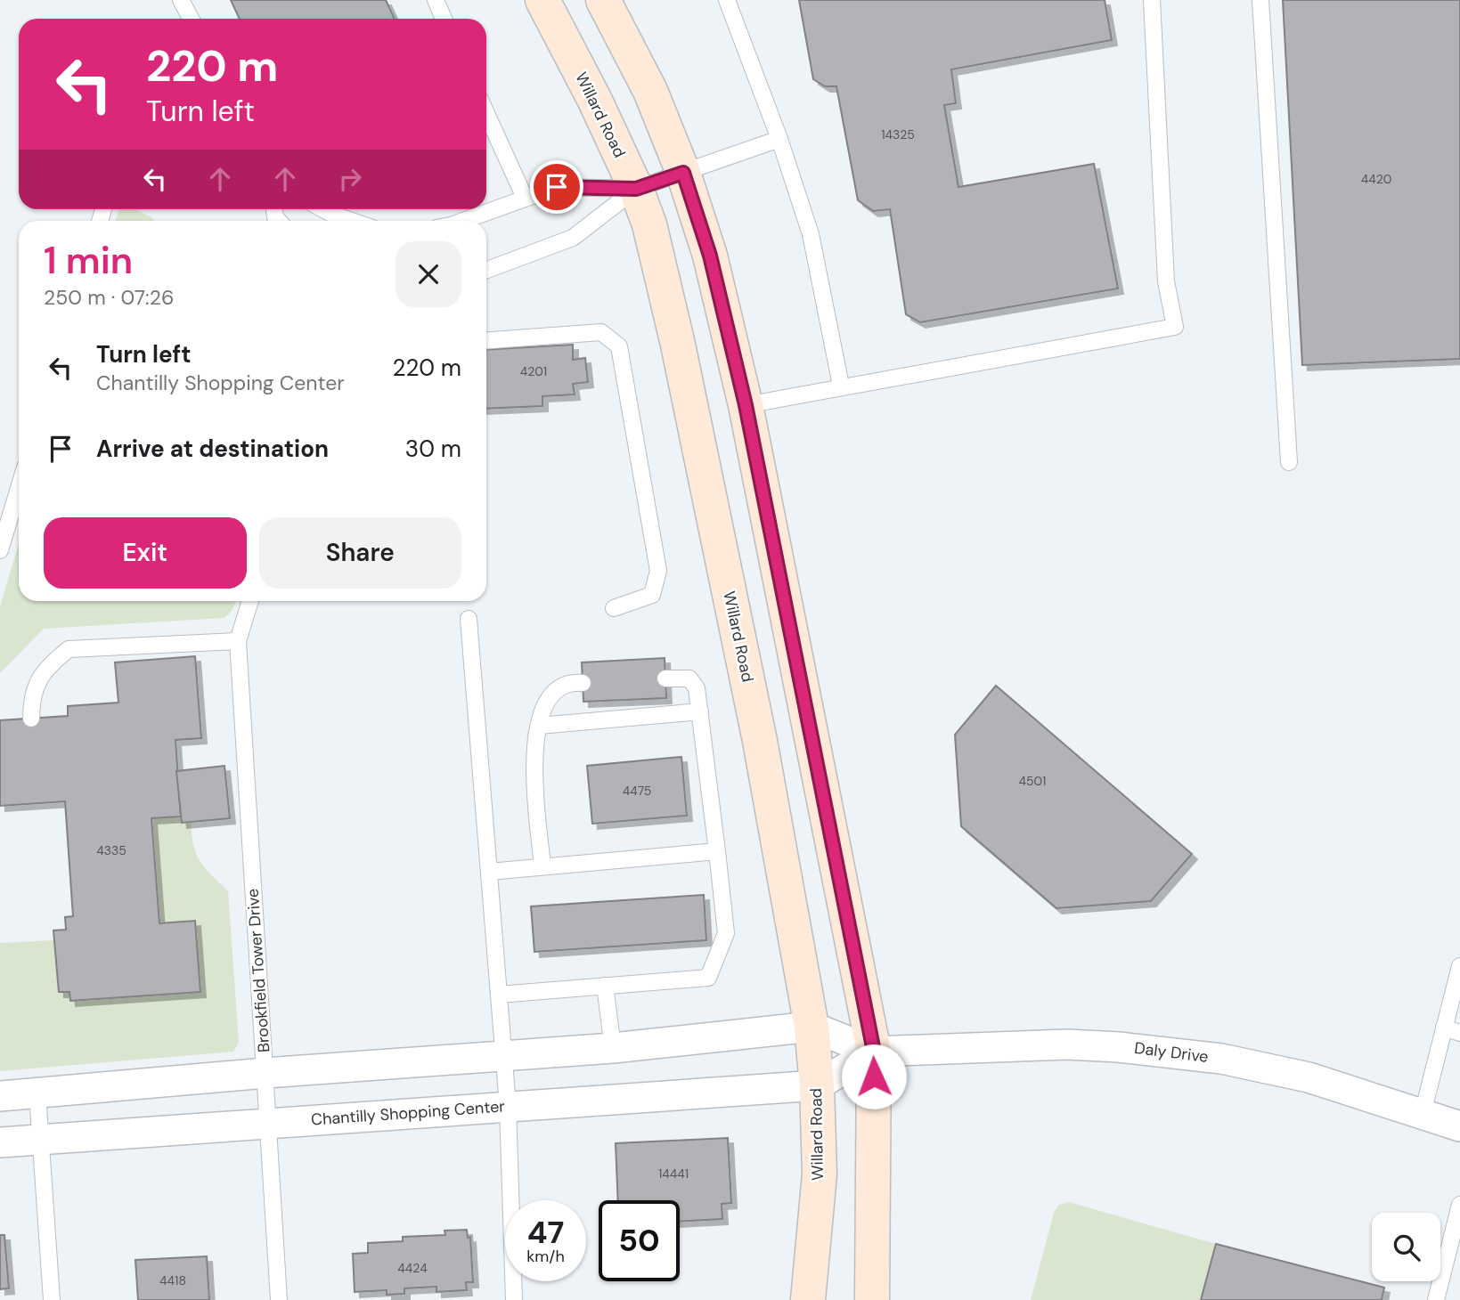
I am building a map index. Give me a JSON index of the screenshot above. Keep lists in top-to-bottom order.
{
  "streets": {
    "main road": ["Willard Road"],
    "street": ["Daly Drive", "Chantilly Shopping Center"],
    "lane": ["Brookfield Tower Drive"]
  },
  "crossings": [
    ["Willard Road", "Daly Drive"],
    ["Willard Road", "Chantilly Shopping Center"],
    ["Brookfield Tower Drive", "Chantilly Shopping Center"],
    ["Daly Drive", "Chantilly Shopping Center"]
  ],
  "house_numbers": [
    "14325",
    "4420",
    "4201",
    "4501",
    "4475",
    "4335",
    "14441",
    "4424",
    "4418"
  ],
  "page": {
    "turn": ["220 m", "Turn left"],
    "heading": ["1 min", "250 m · 07:26"],
    "list": [
      {
        "name": "Turn left",
        "note": "Chantilly Shopping Center",
        "value": "220 m"
      },
      {
        "name": "Arrive at destination",
        "value": "30 m"
      }
    ],
    "buttons": ["Exit", "Share"],
    "speed": "47 km/h",
    "limit": "50"
  }
}
